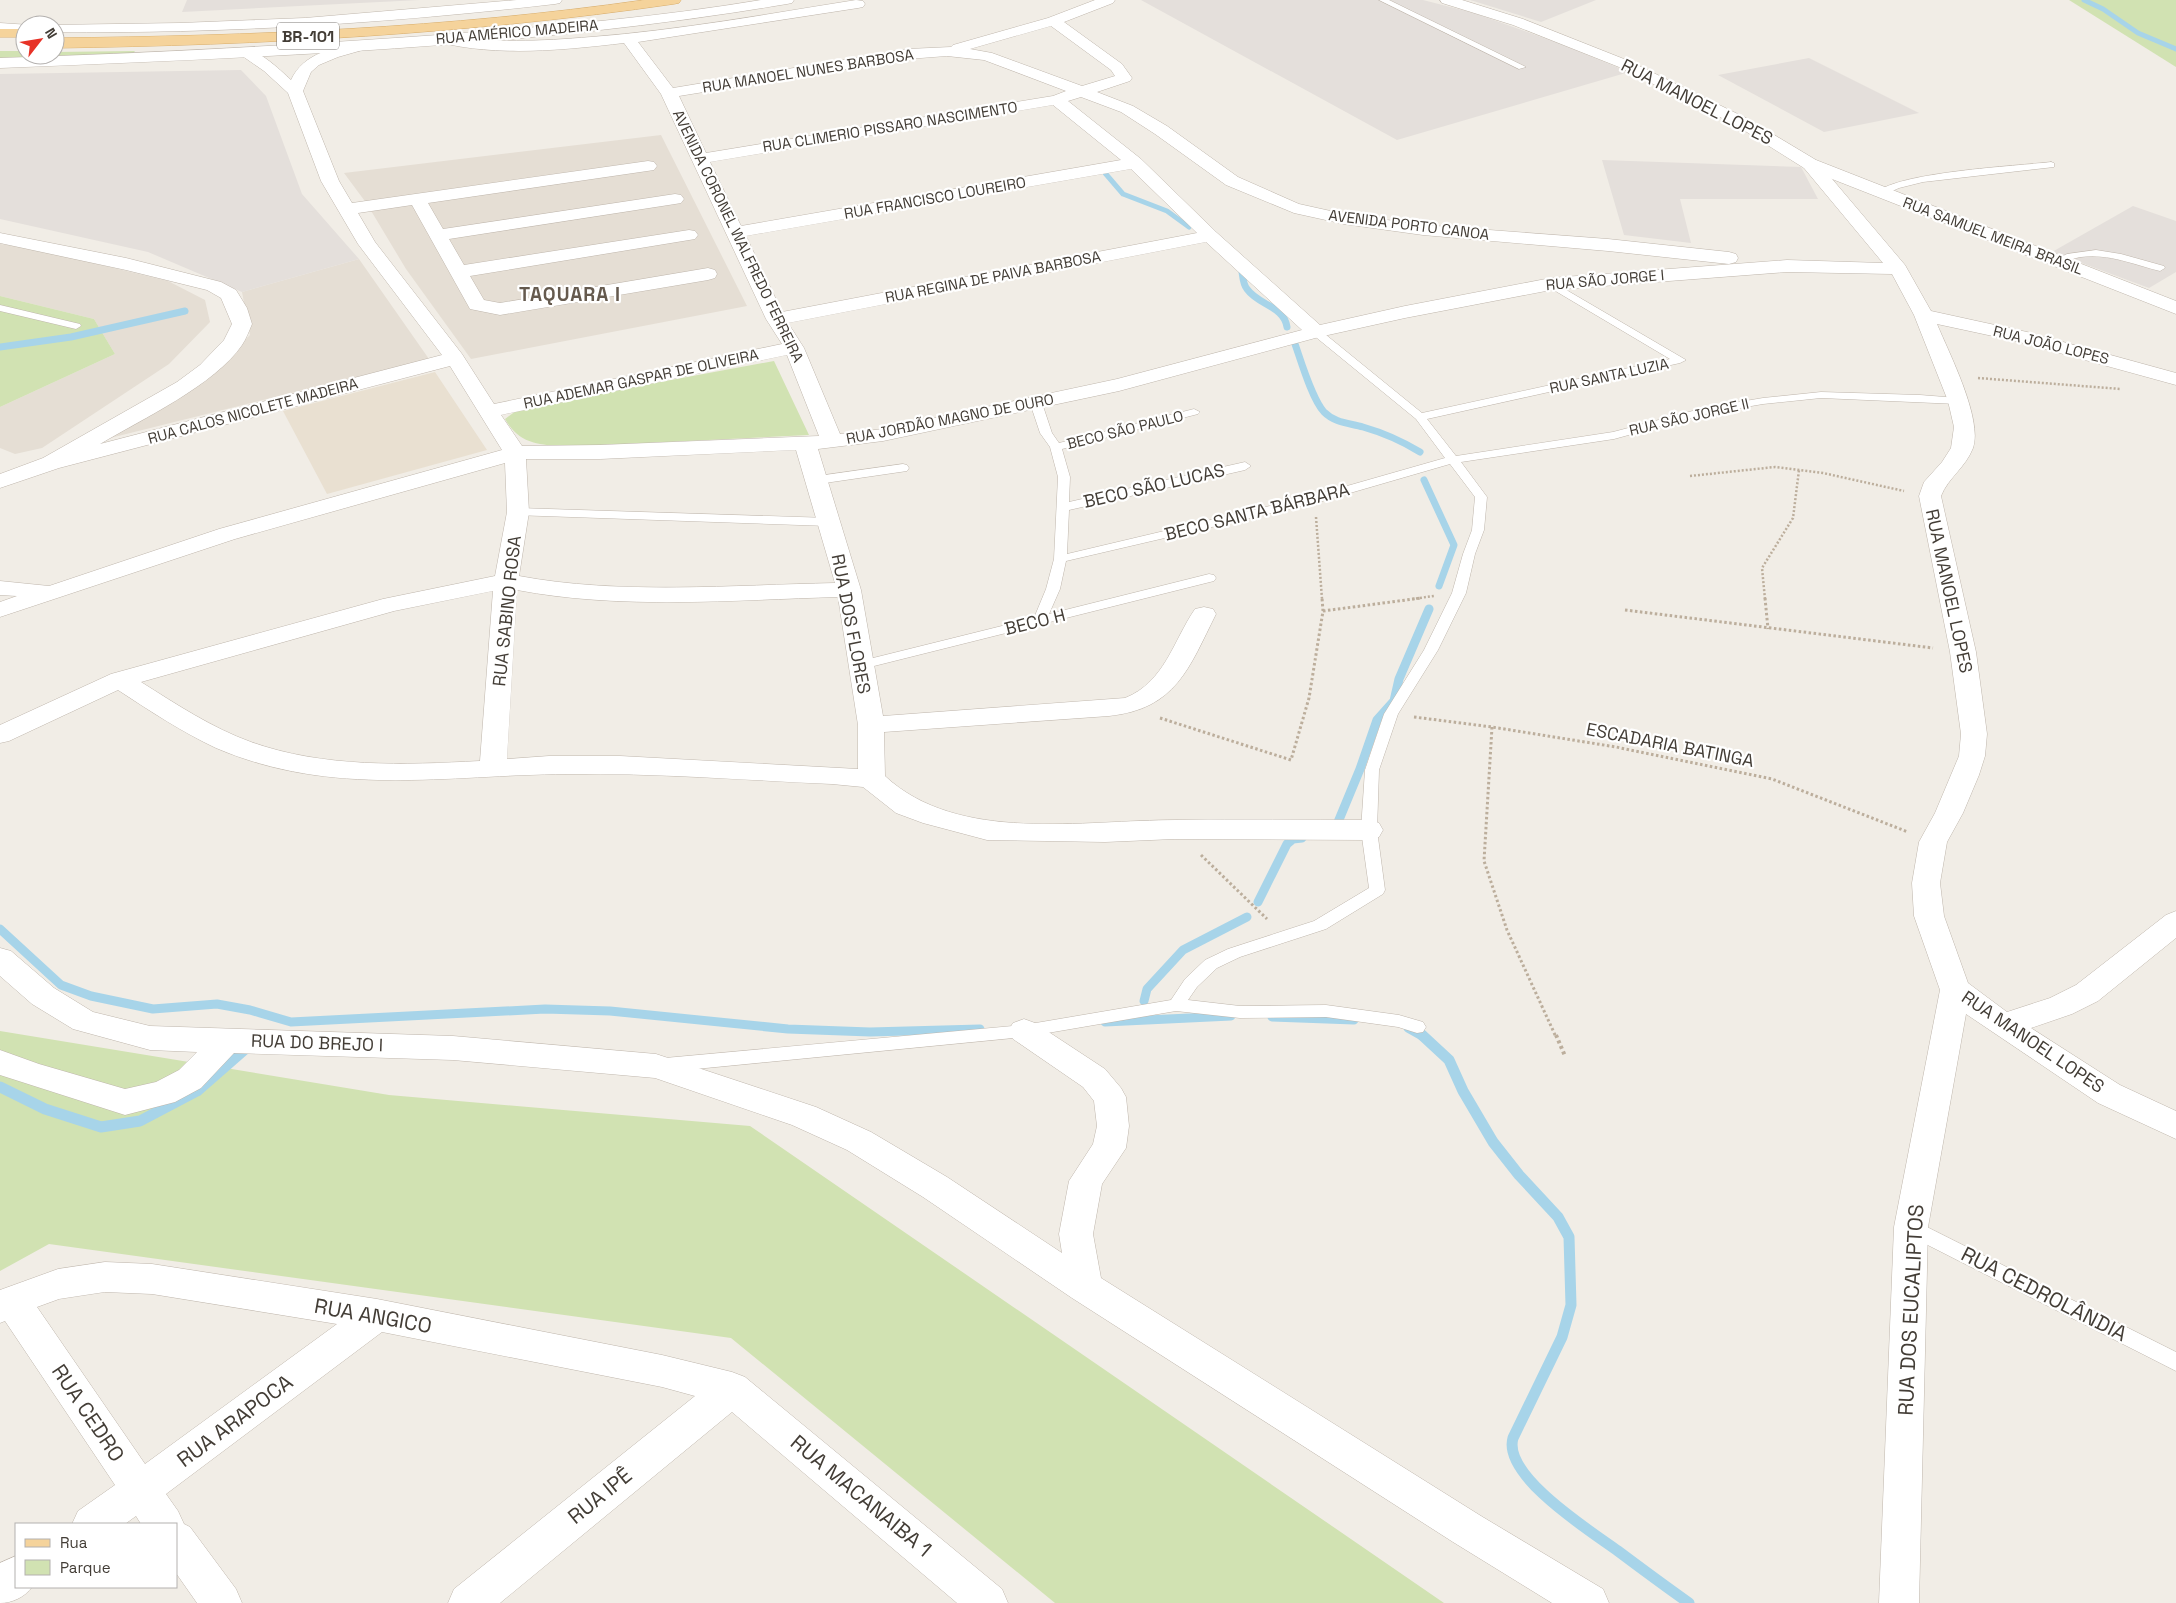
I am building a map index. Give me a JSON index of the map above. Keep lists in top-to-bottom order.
{
  "streets": {
    "main road": ["BR-101"],
    "street": [
      "RUA AMÉRICO MADEIRA",
      "RUA MANOEL NUNES BARBOSA",
      "RUA MANOEL LOPES",
      "RUA CLIMERIO PISSARO NASCIMENTO",
      "RUA FRANCISCO LOUREIRO",
      "AVENIDA PORTO CANOA",
      "AVENIDA CORONEL WALFREDO FERREIRA",
      "RUA SAMUEL MEIRA BRASIL",
      "RUA REGINA DE PAIVA BARBOSA",
      "RUA SÃO JORGE I",
      "RUA JOÃO LOPES",
      "RUA ADEMAR GASPAR DE OLIVEIRA",
      "RUA CALOS NICOLETE MADEIRA",
      "RUA JORDÃO MAGNO DE OURO",
      "RUA SABINO ROSA",
      "RUA DOS FLORES",
      "RUA DO BREJO I",
      "RUA DOS EUCALIPTOS",
      "RUA ANGICO",
      "RUA CEDRO",
      "RUA ARAPOCA",
      "RUA IPÊ",
      "RUA MACANAIBA 1"
    ],
    "lane": [
      "RUA SANTA LUZIA",
      "RUA SÃO JORGE II",
      "BECO SÃO PAULO",
      "BECO SÃO LUCAS",
      "BECO SANTA BÁRBARA",
      "BECO H",
      "RUA CEDROLÂNDIA"
    ],
    "path": ["ESCADARIA BATINGA"]
  },
  "crossings": [
    ["RUA MANOEL NUNES BARBOSA", "AVENIDA PORTO CANOA"],
    ["RUA MANOEL NUNES BARBOSA", "AVENIDA CORONEL WALFREDO FERREIRA"],
    ["RUA MANOEL LOPES", "RUA SAMUEL MEIRA BRASIL"],
    ["RUA MANOEL LOPES", "RUA SÃO JORGE I"],
    ["RUA MANOEL LOPES", "RUA JOÃO LOPES"],
    ["RUA MANOEL LOPES", "RUA SÃO JORGE II"],
    ["RUA MANOEL LOPES", "ESCADARIA BATINGA"],
    ["RUA MANOEL LOPES", "RUA DOS EUCALIPTOS"],
    ["RUA CLIMERIO PISSARO NASCIMENTO", "AVENIDA PORTO CANOA"],
    ["RUA CLIMERIO PISSARO NASCIMENTO", "AVENIDA CORONEL WALFREDO FERREIRA"],
    ["RUA FRANCISCO LOUREIRO", "AVENIDA CORONEL WALFREDO FERREIRA"],
    ["AVENIDA PORTO CANOA", "RUA SÃO JORGE I"],
    ["AVENIDA CORONEL WALFREDO FERREIRA", "RUA REGINA DE PAIVA BARBOSA"],
    ["AVENIDA CORONEL WALFREDO FERREIRA", "RUA ADEMAR GASPAR DE OLIVEIRA"],
    ["AVENIDA CORONEL WALFREDO FERREIRA", "RUA JORDÃO MAGNO DE OURO"],
    ["RUA SÃO JORGE I", "RUA SANTA LUZIA"],
    ["RUA SÃO JORGE I", "RUA JORDÃO MAGNO DE OURO"],
    ["RUA SÃO JORGE II", "BECO SANTA BÁRBARA"],
    ["RUA JORDÃO MAGNO DE OURO", "RUA SABINO ROSA"],
    ["RUA JORDÃO MAGNO DE OURO", "RUA DOS FLORES"],
    ["BECO H", "RUA DOS FLORES"],
    ["RUA CEDROLÂNDIA", "RUA DOS EUCALIPTOS"],
    ["RUA ANGICO", "RUA CEDRO"],
    ["RUA ANGICO", "RUA ARAPOCA"],
    ["RUA ANGICO", "RUA IPÊ"],
    ["RUA ANGICO", "RUA MACANAIBA 1"],
    ["RUA CEDRO", "RUA ARAPOCA"],
    ["RUA IPÊ", "RUA MACANAIBA 1"]
  ],
  "districts": ["TAQUARA I"],
  "legend": ["Rua", "Parque"],
  "north": "top right"
}
